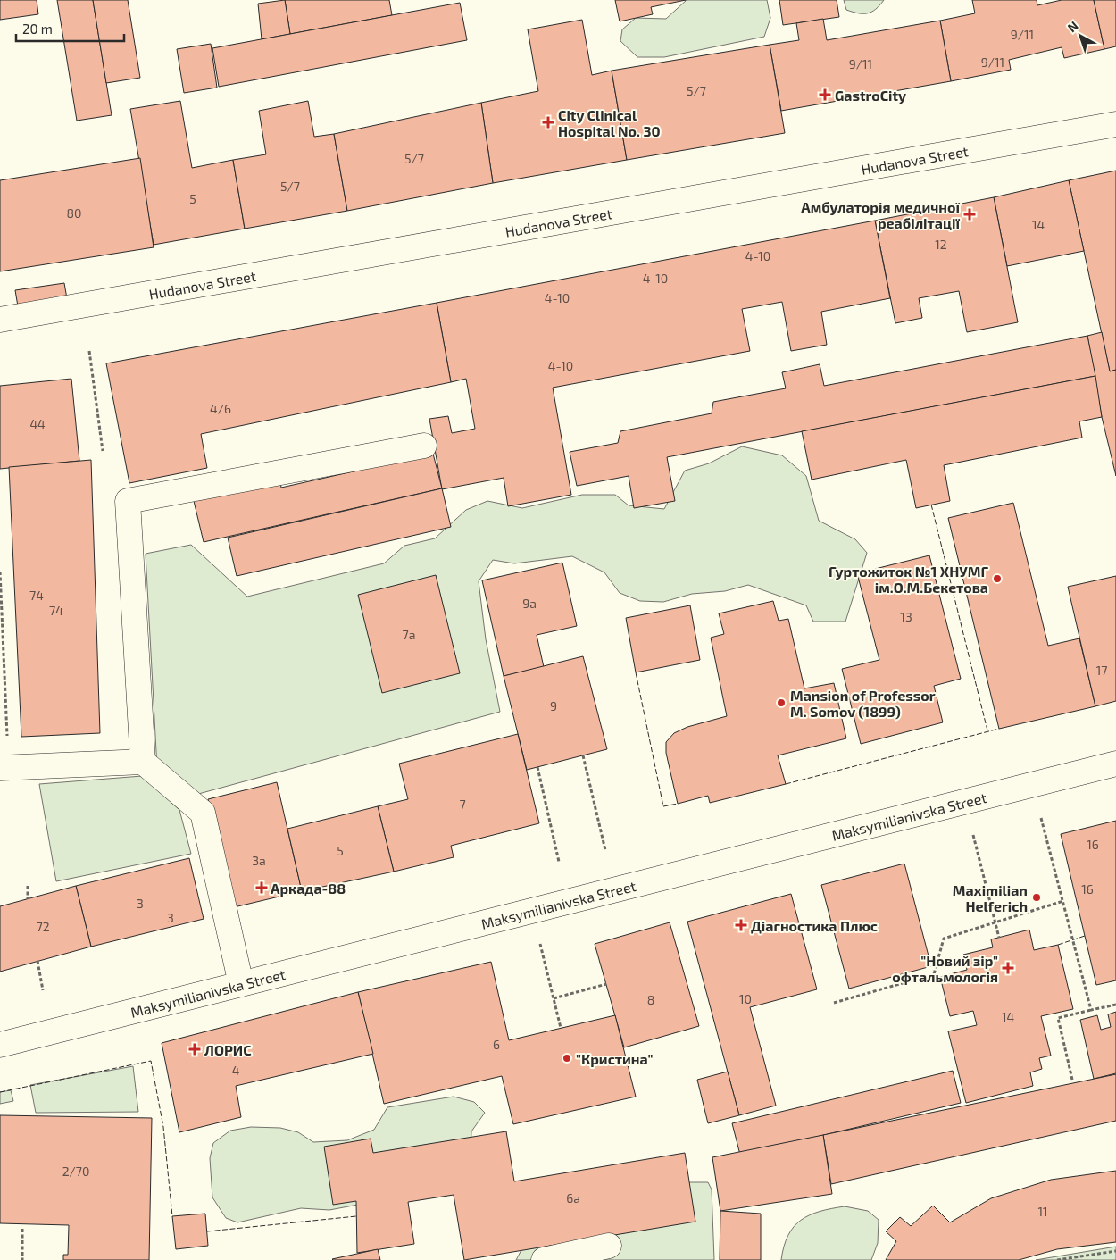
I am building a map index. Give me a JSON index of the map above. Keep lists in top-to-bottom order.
{
  "streets": {
    "street": ["Hudanova Street", "Maksymilianivska Street"]
  },
  "places": {
    "health": [
      "GastroCity",
      "City Clinical Hospital No. 30",
      "Амбулаторія медичної реабілітації",
      "Аркада-88",
      "Діагностика Плюс",
      "\"Новий зір\" офтальмологія",
      "ЛОРИС"
    ],
    "other": [
      "Гуртожиток №1 ХНУМГ ім.О.М.Бекетова",
      "Mansion of Professor M. Somov (1899)",
      "Maximilian Helferich",
      "\"Кристина\""
    ]
  },
  "house_numbers": [
    "9/11",
    "9/11",
    "9/11",
    "5/7",
    "5/7",
    "5/7",
    "5",
    "80",
    "14",
    "12",
    "4-10",
    "4-10",
    "4-10",
    "4-10",
    "4/6",
    "44",
    "74",
    "9а",
    "74",
    "13",
    "7а",
    "17",
    "9",
    "7",
    "16",
    "5",
    "3а",
    "16",
    "3",
    "3",
    "72",
    "10",
    "8",
    "14",
    "6",
    "4",
    "2/70",
    "6а",
    "11"
  ],
  "scale_bar": "20 m",
  "north": "top left"
}
